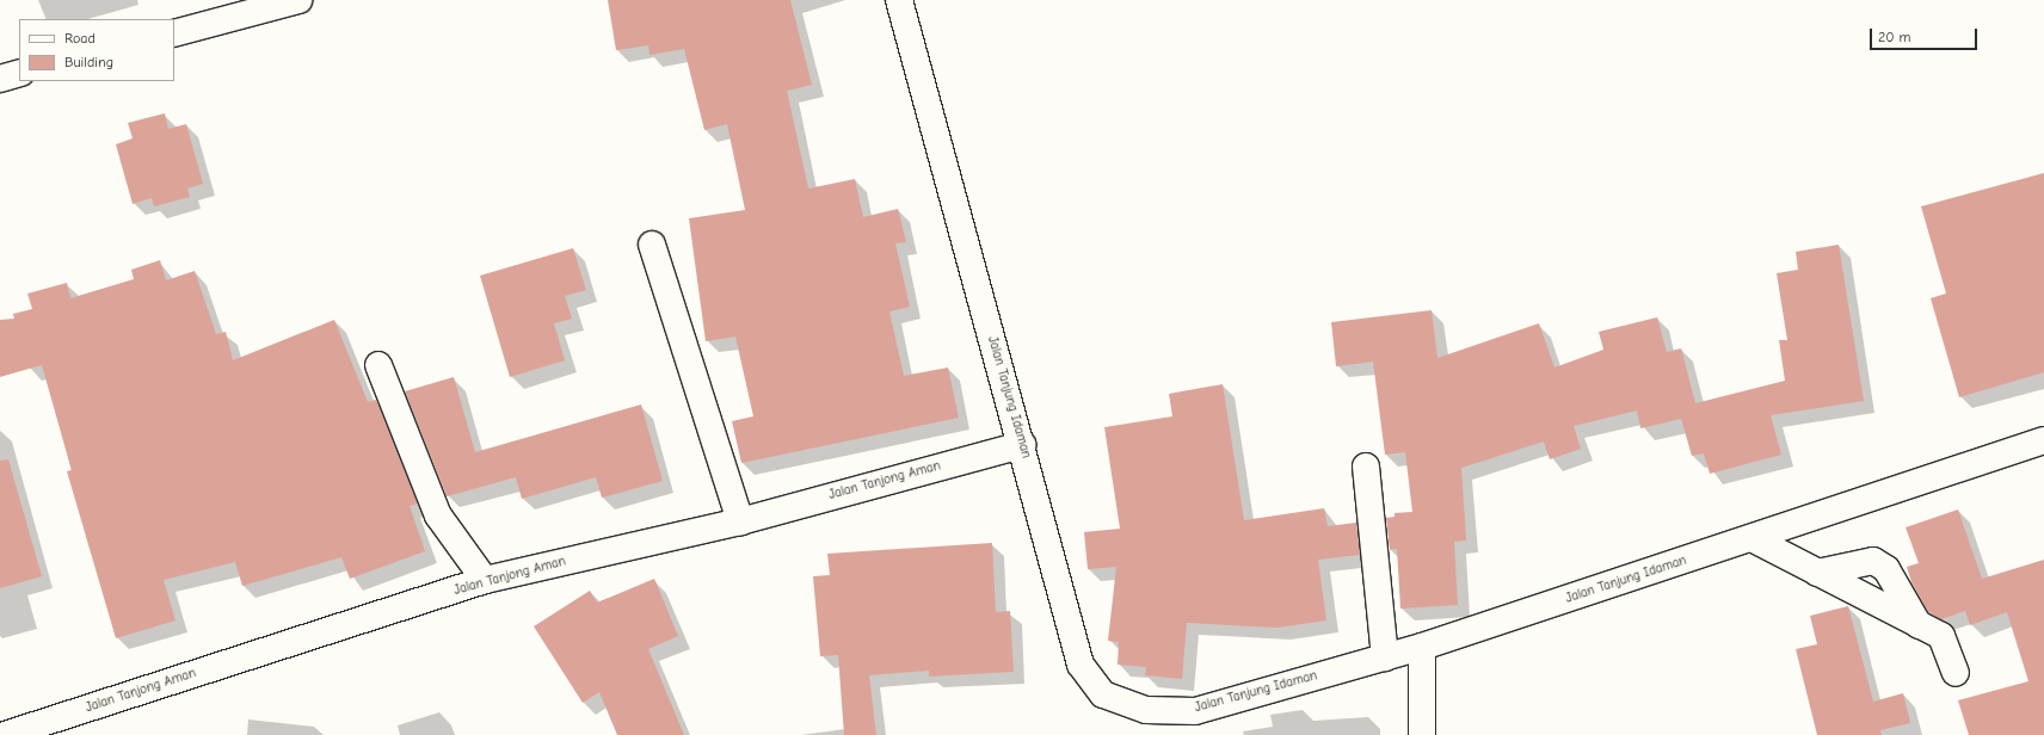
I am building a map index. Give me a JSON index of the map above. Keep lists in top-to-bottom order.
{
  "streets": {
    "street": ["Jalan Tanjung Idaman", "Jalan Tanjong Aman"]
  },
  "crossings": [
    ["Jalan Tanjung Idaman", "Jalan Tanjong Aman"]
  ],
  "legend": ["Road", "Building"],
  "scale_bar": "20 m"
}
